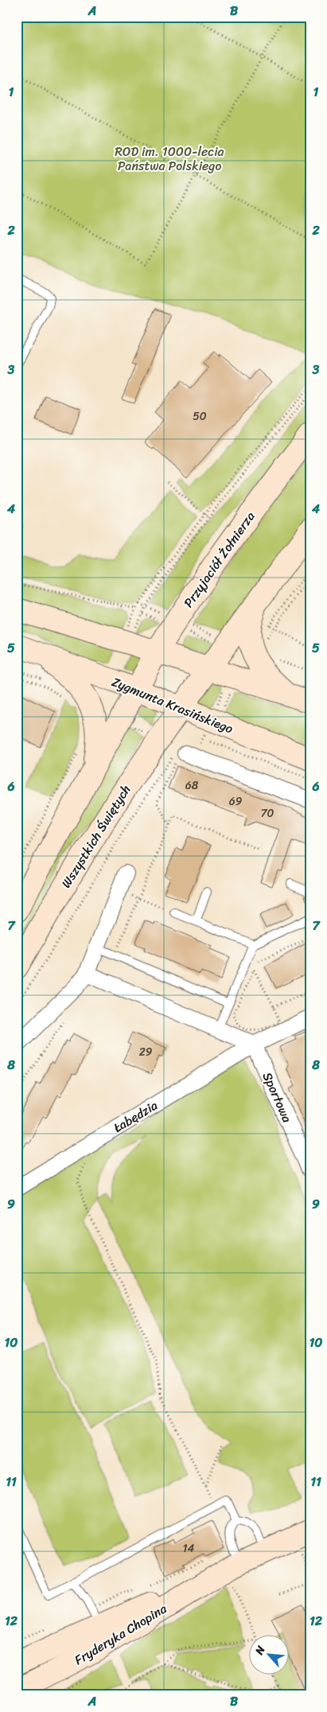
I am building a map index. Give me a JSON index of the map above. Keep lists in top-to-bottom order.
{
  "streets": {
    "street": [
      "Przyjaciół Żołnierza",
      "Zygmunta Krasińskiego",
      "Wszystkich Świętych",
      "Sportowa",
      "Łabędzia",
      "Fryderyka Chopina"
    ]
  },
  "crossings": [
    ["Przyjaciół Żołnierza", "Zygmunta Krasińskiego"],
    ["Zygmunta Krasińskiego", "Wszystkich Świętych"],
    ["Sportowa", "Łabędzia"]
  ],
  "parks": ["ROD im. 1000-lecia Państwa Polskiego"],
  "house_numbers": [
    "50",
    "68",
    "69",
    "70",
    "29",
    "14"
  ],
  "north": "top left",
  "grid": {
    "columns": ["A", "B"],
    "rows": [
      "1",
      "2",
      "3",
      "4",
      "5",
      "6",
      "7",
      "8",
      "9",
      "10",
      "11",
      "12"
    ]
  }
}
